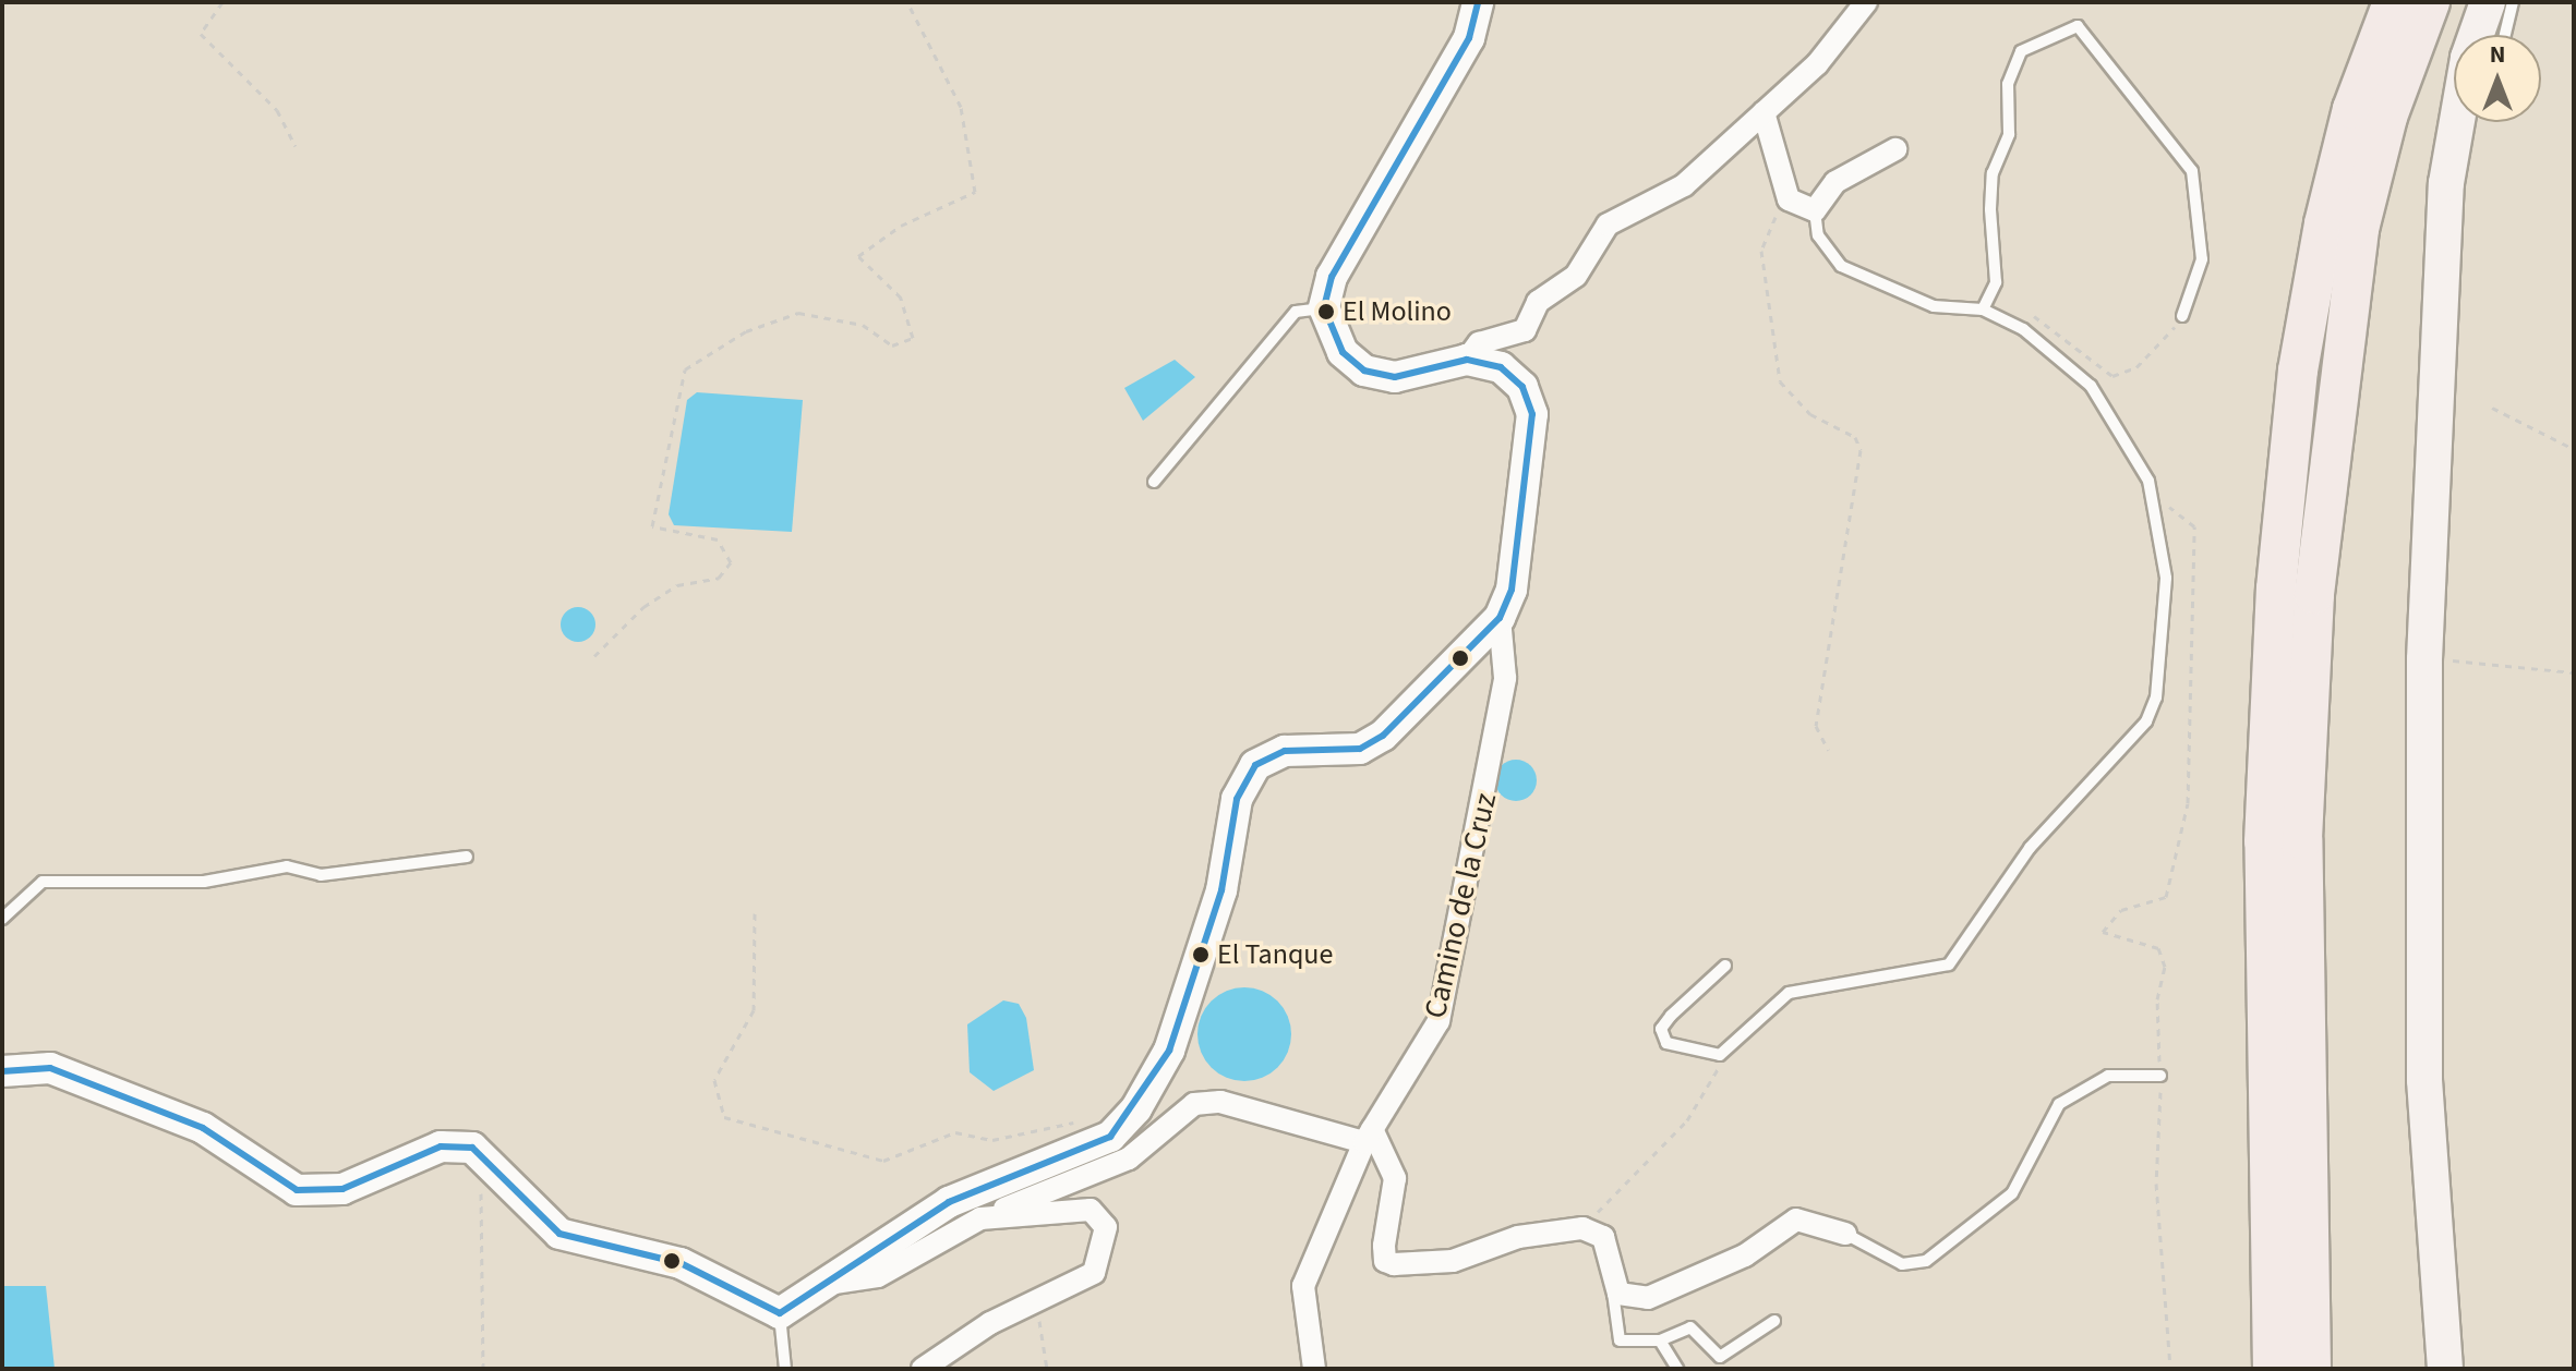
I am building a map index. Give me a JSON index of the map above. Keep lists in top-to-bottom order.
{
  "streets": {
    "street": ["Camino de la Cruz"]
  },
  "places": ["El Molino", "El Tanque"],
  "north": "top"
}
